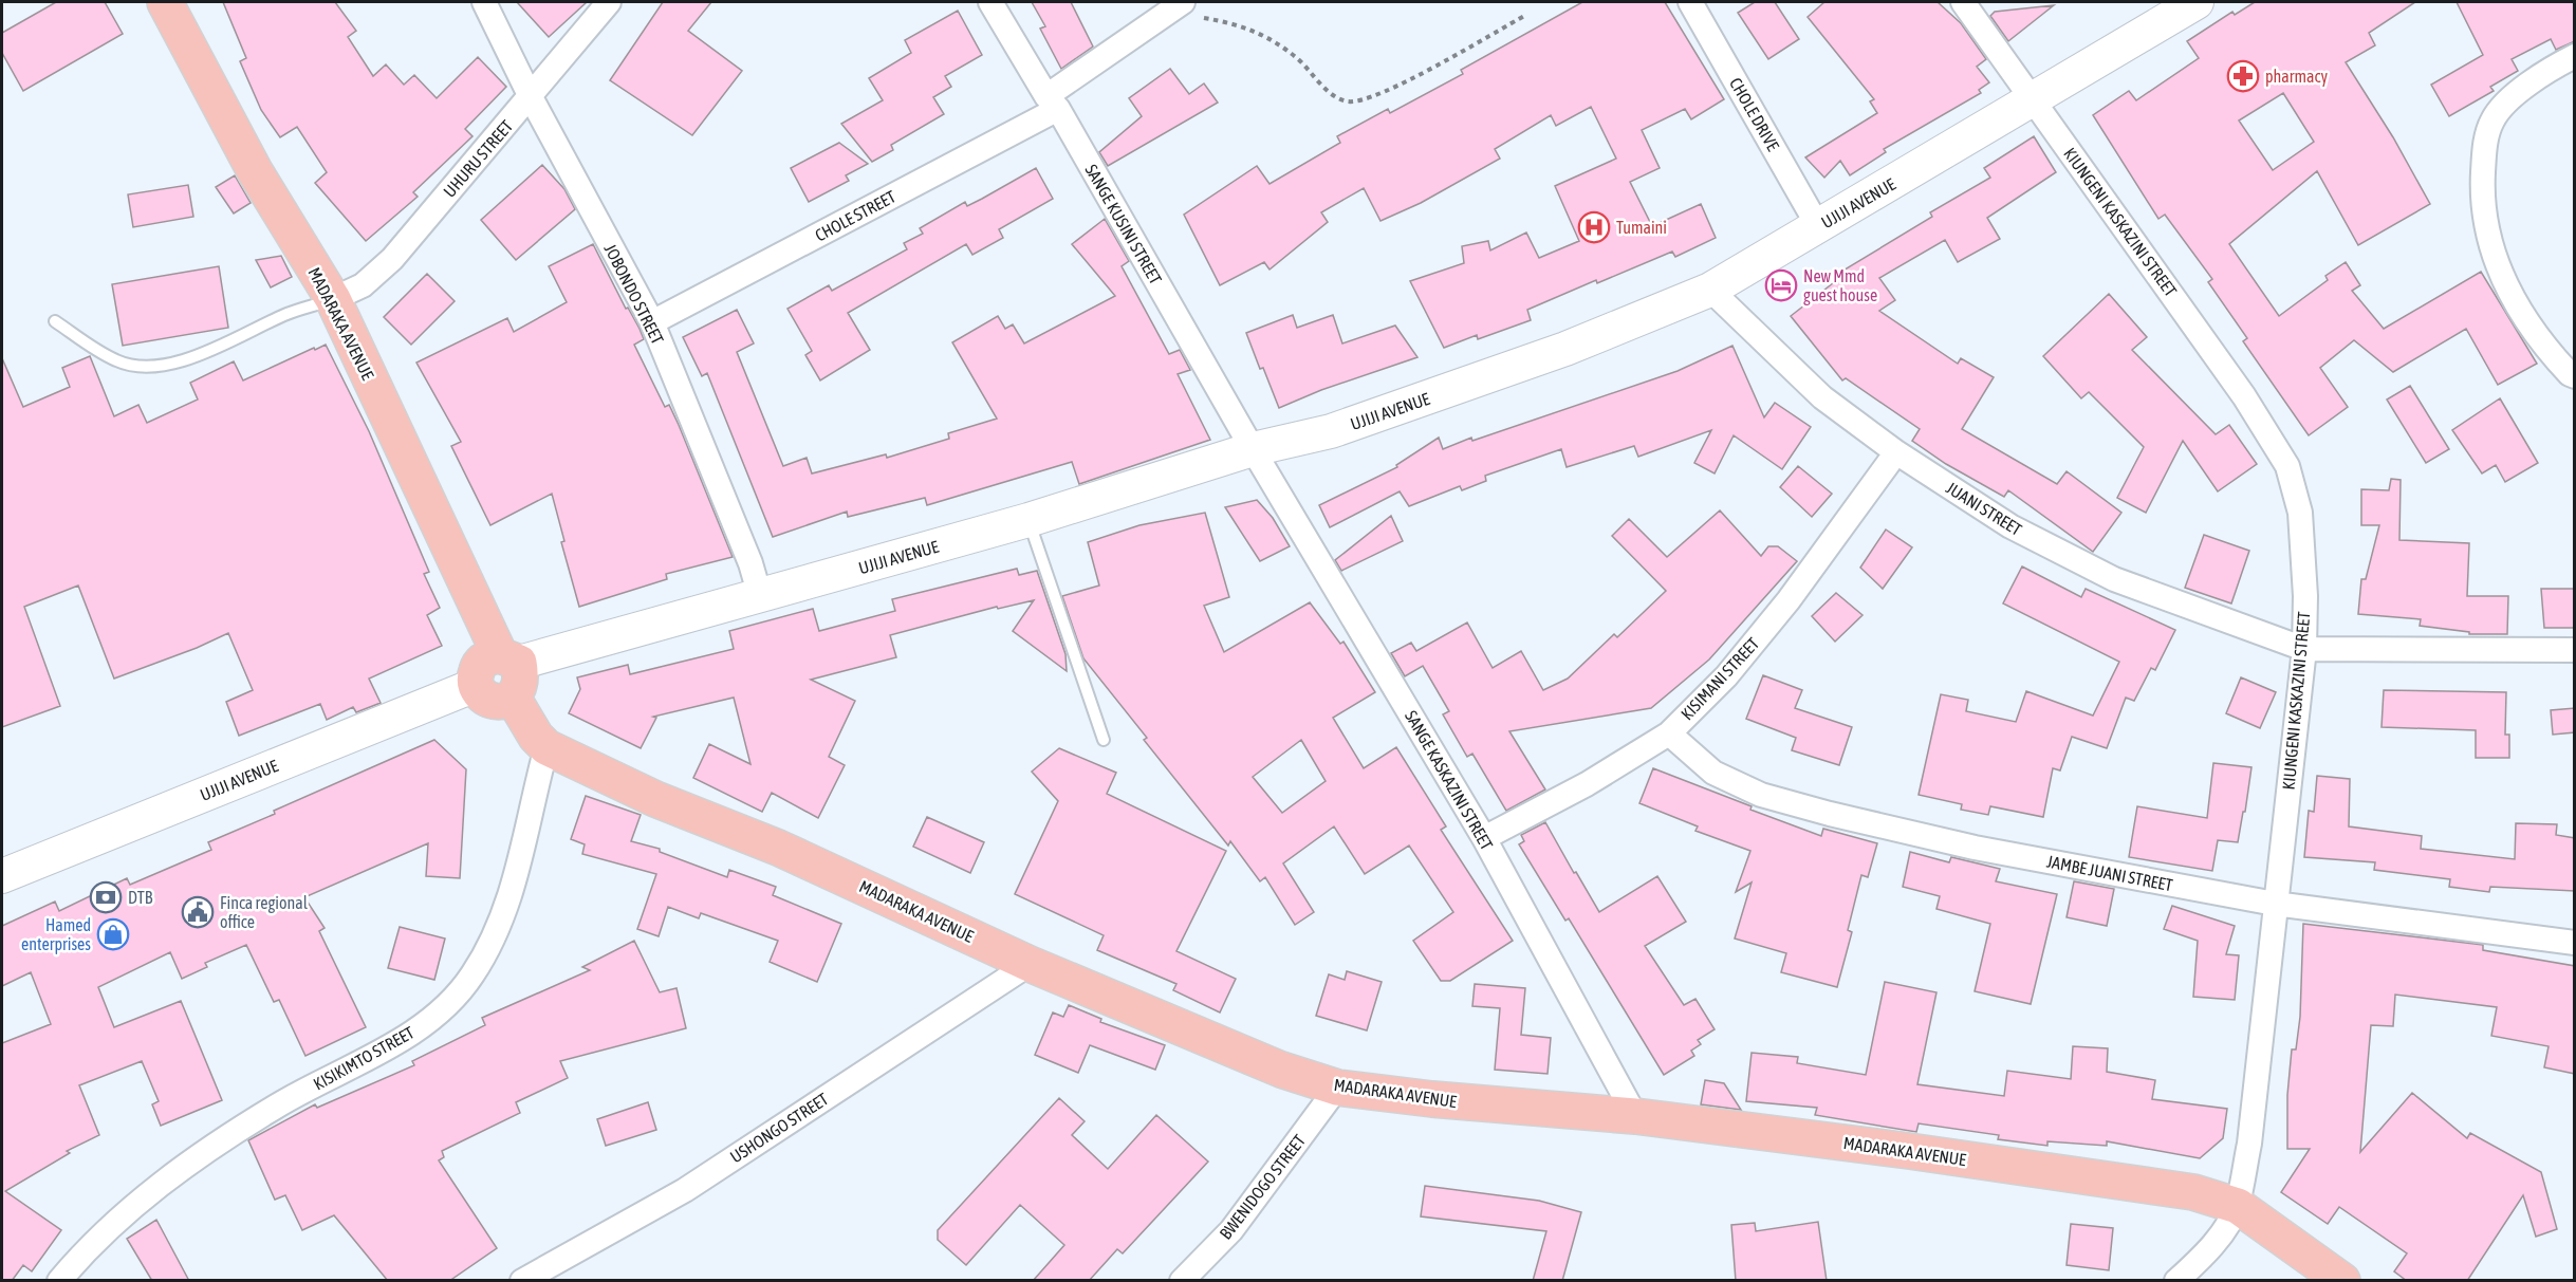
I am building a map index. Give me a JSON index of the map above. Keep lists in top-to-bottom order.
{
  "streets": {
    "main road": ["UJIJI AVENUE", "MADARAKA AVENUE"],
    "street": [
      "CHOLE DRIVE",
      "UHURU STREET",
      "CHOLE STREET",
      "KIUNGENI KASKAZINI STREET",
      "SANGE KUSINI STREET",
      "JOBONDO STREET",
      "JUANI STREET",
      "KISIMANI STREET",
      "SANGE KASKAZINI STREET",
      "JAMBE JUANI STREET",
      "KISIKIMTO STREET",
      "USHONGO STREET",
      "BWENIDOGO STREET"
    ]
  },
  "crossings": [
    ["CHOLE DRIVE", "UJIJI AVENUE"],
    ["UHURU STREET", "JOBONDO STREET"],
    ["UHURU STREET", "MADARAKA AVENUE"],
    ["UJIJI AVENUE", "KIUNGENI KASKAZINI STREET"],
    ["UJIJI AVENUE", "SANGE KUSINI STREET"],
    ["UJIJI AVENUE", "JOBONDO STREET"],
    ["UJIJI AVENUE", "MADARAKA AVENUE"],
    ["UJIJI AVENUE", "JUANI STREET"],
    ["UJIJI AVENUE", "SANGE KASKAZINI STREET"],
    ["CHOLE STREET", "SANGE KUSINI STREET"],
    ["CHOLE STREET", "JOBONDO STREET"],
    ["KIUNGENI KASKAZINI STREET", "MADARAKA AVENUE"],
    ["KIUNGENI KASKAZINI STREET", "JUANI STREET"],
    ["KIUNGENI KASKAZINI STREET", "JAMBE JUANI STREET"],
    ["SANGE KUSINI STREET", "SANGE KASKAZINI STREET"],
    ["MADARAKA AVENUE", "SANGE KASKAZINI STREET"],
    ["MADARAKA AVENUE", "KISIKIMTO STREET"],
    ["MADARAKA AVENUE", "USHONGO STREET"],
    ["MADARAKA AVENUE", "BWENIDOGO STREET"],
    ["JUANI STREET", "KISIMANI STREET"],
    ["KISIMANI STREET", "SANGE KASKAZINI STREET"],
    ["KISIMANI STREET", "JAMBE JUANI STREET"]
  ],
  "places": {
    "pharmacy": ["pharmacy"],
    "hospital": ["Tumaini"],
    "hotel": ["New Mmd guest house"],
    "bank": ["DTB"],
    "public building": ["Finca regional office"],
    "shop": ["Hamed enterprises"]
  }
}
